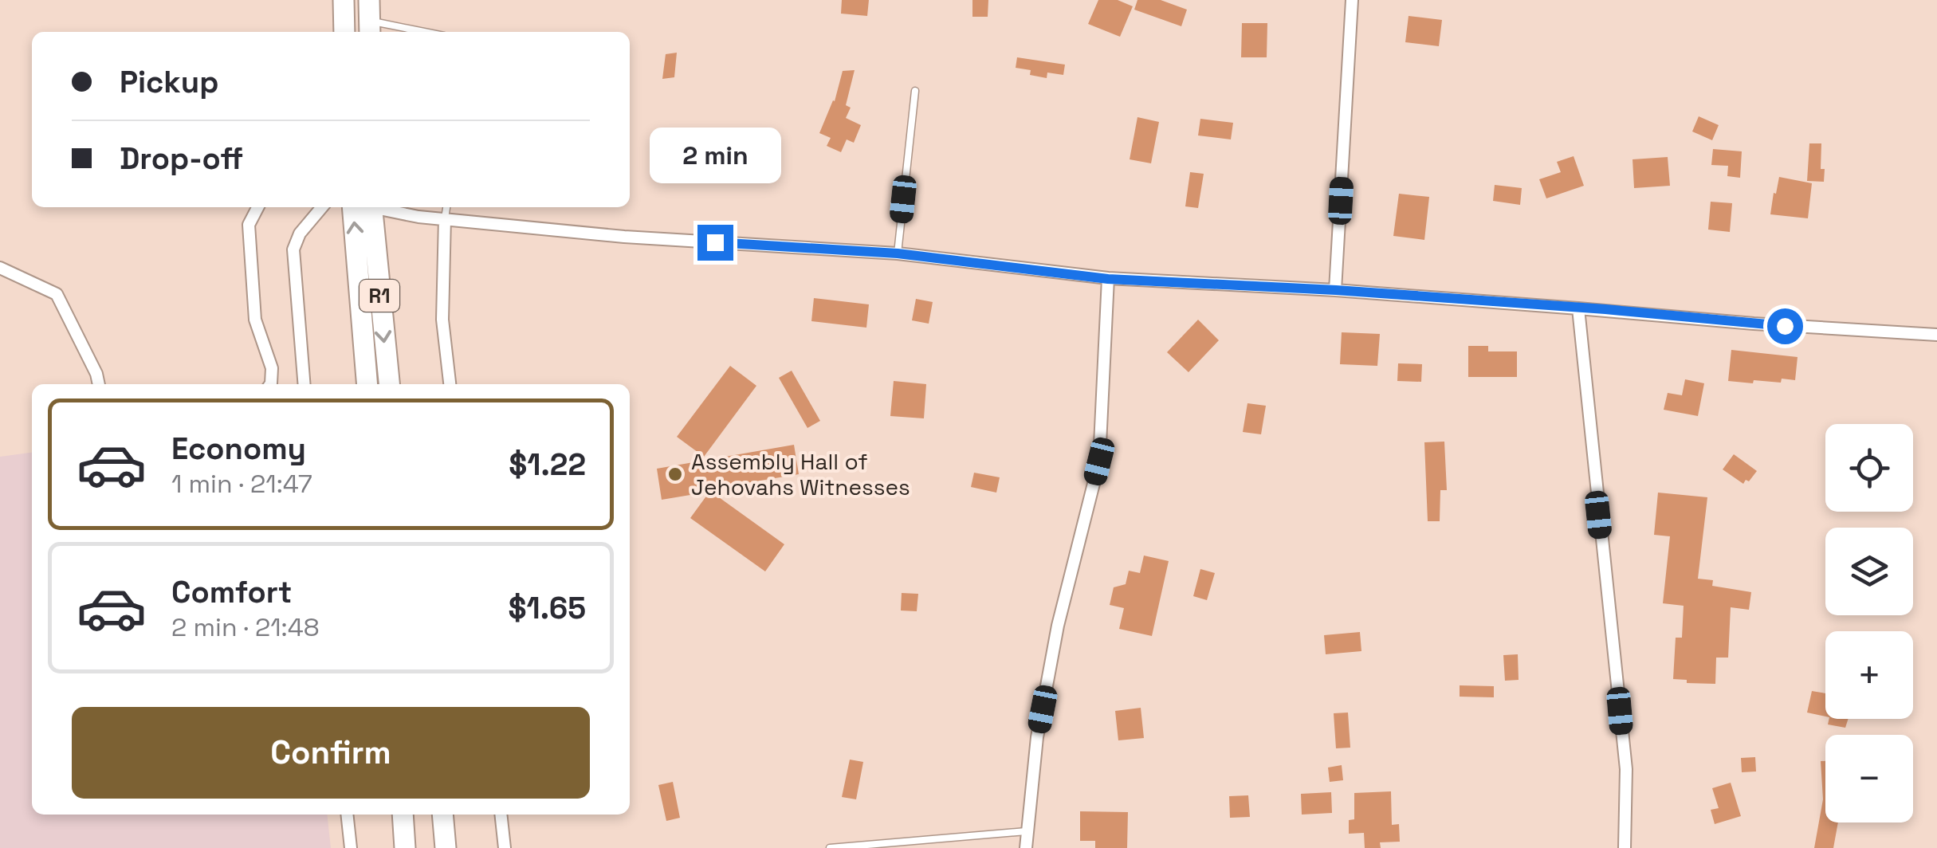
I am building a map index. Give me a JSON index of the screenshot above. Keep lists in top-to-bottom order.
{
  "streets": {
    "highway": ["R1"]
  },
  "places": ["Assembly Hall of Jehovahs Witnesses"],
  "page": {
    "banner": ["Pickup", "Drop-off"],
    "bubble": "2 min",
    "list": [
      {
        "name": "Economy",
        "note": "1 min · 21:47",
        "value": "$1.22"
      },
      {
        "name": "Comfort",
        "note": "2 min · 21:48",
        "value": "$1.65"
      }
    ],
    "map_buttons": ["+", "−"],
    "buttons": "Confirm"
  }
}
